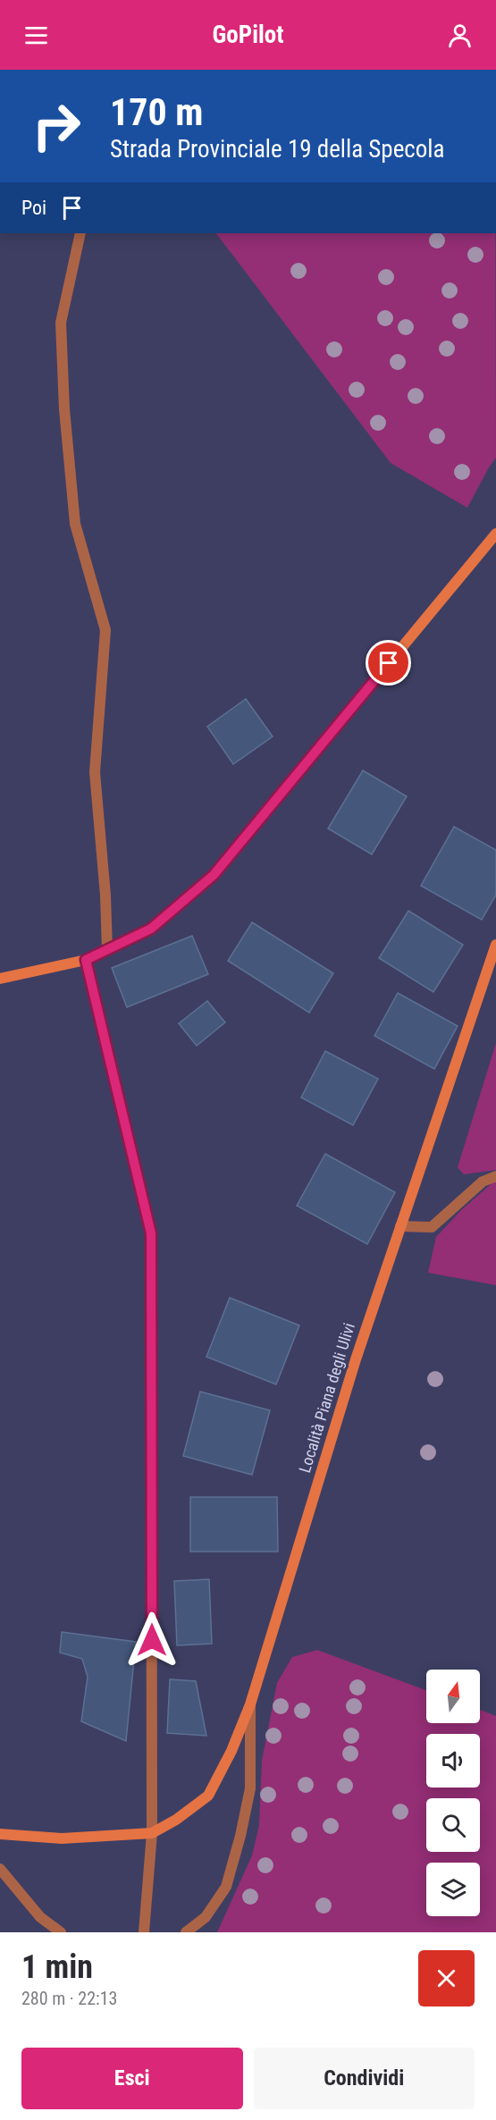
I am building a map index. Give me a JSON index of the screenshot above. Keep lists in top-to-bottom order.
{
  "streets": {
    "main road": ["Località Piana degli Ulivi"]
  },
  "north": "top",
  "page": {
    "header": "GoPilot",
    "turn": ["170 m", "Strada Provinciale 19 della Specola"],
    "then": "Poi",
    "heading": ["1 min", "280 m · 22:13"],
    "buttons": ["Esci", "Condividi"]
  }
}
